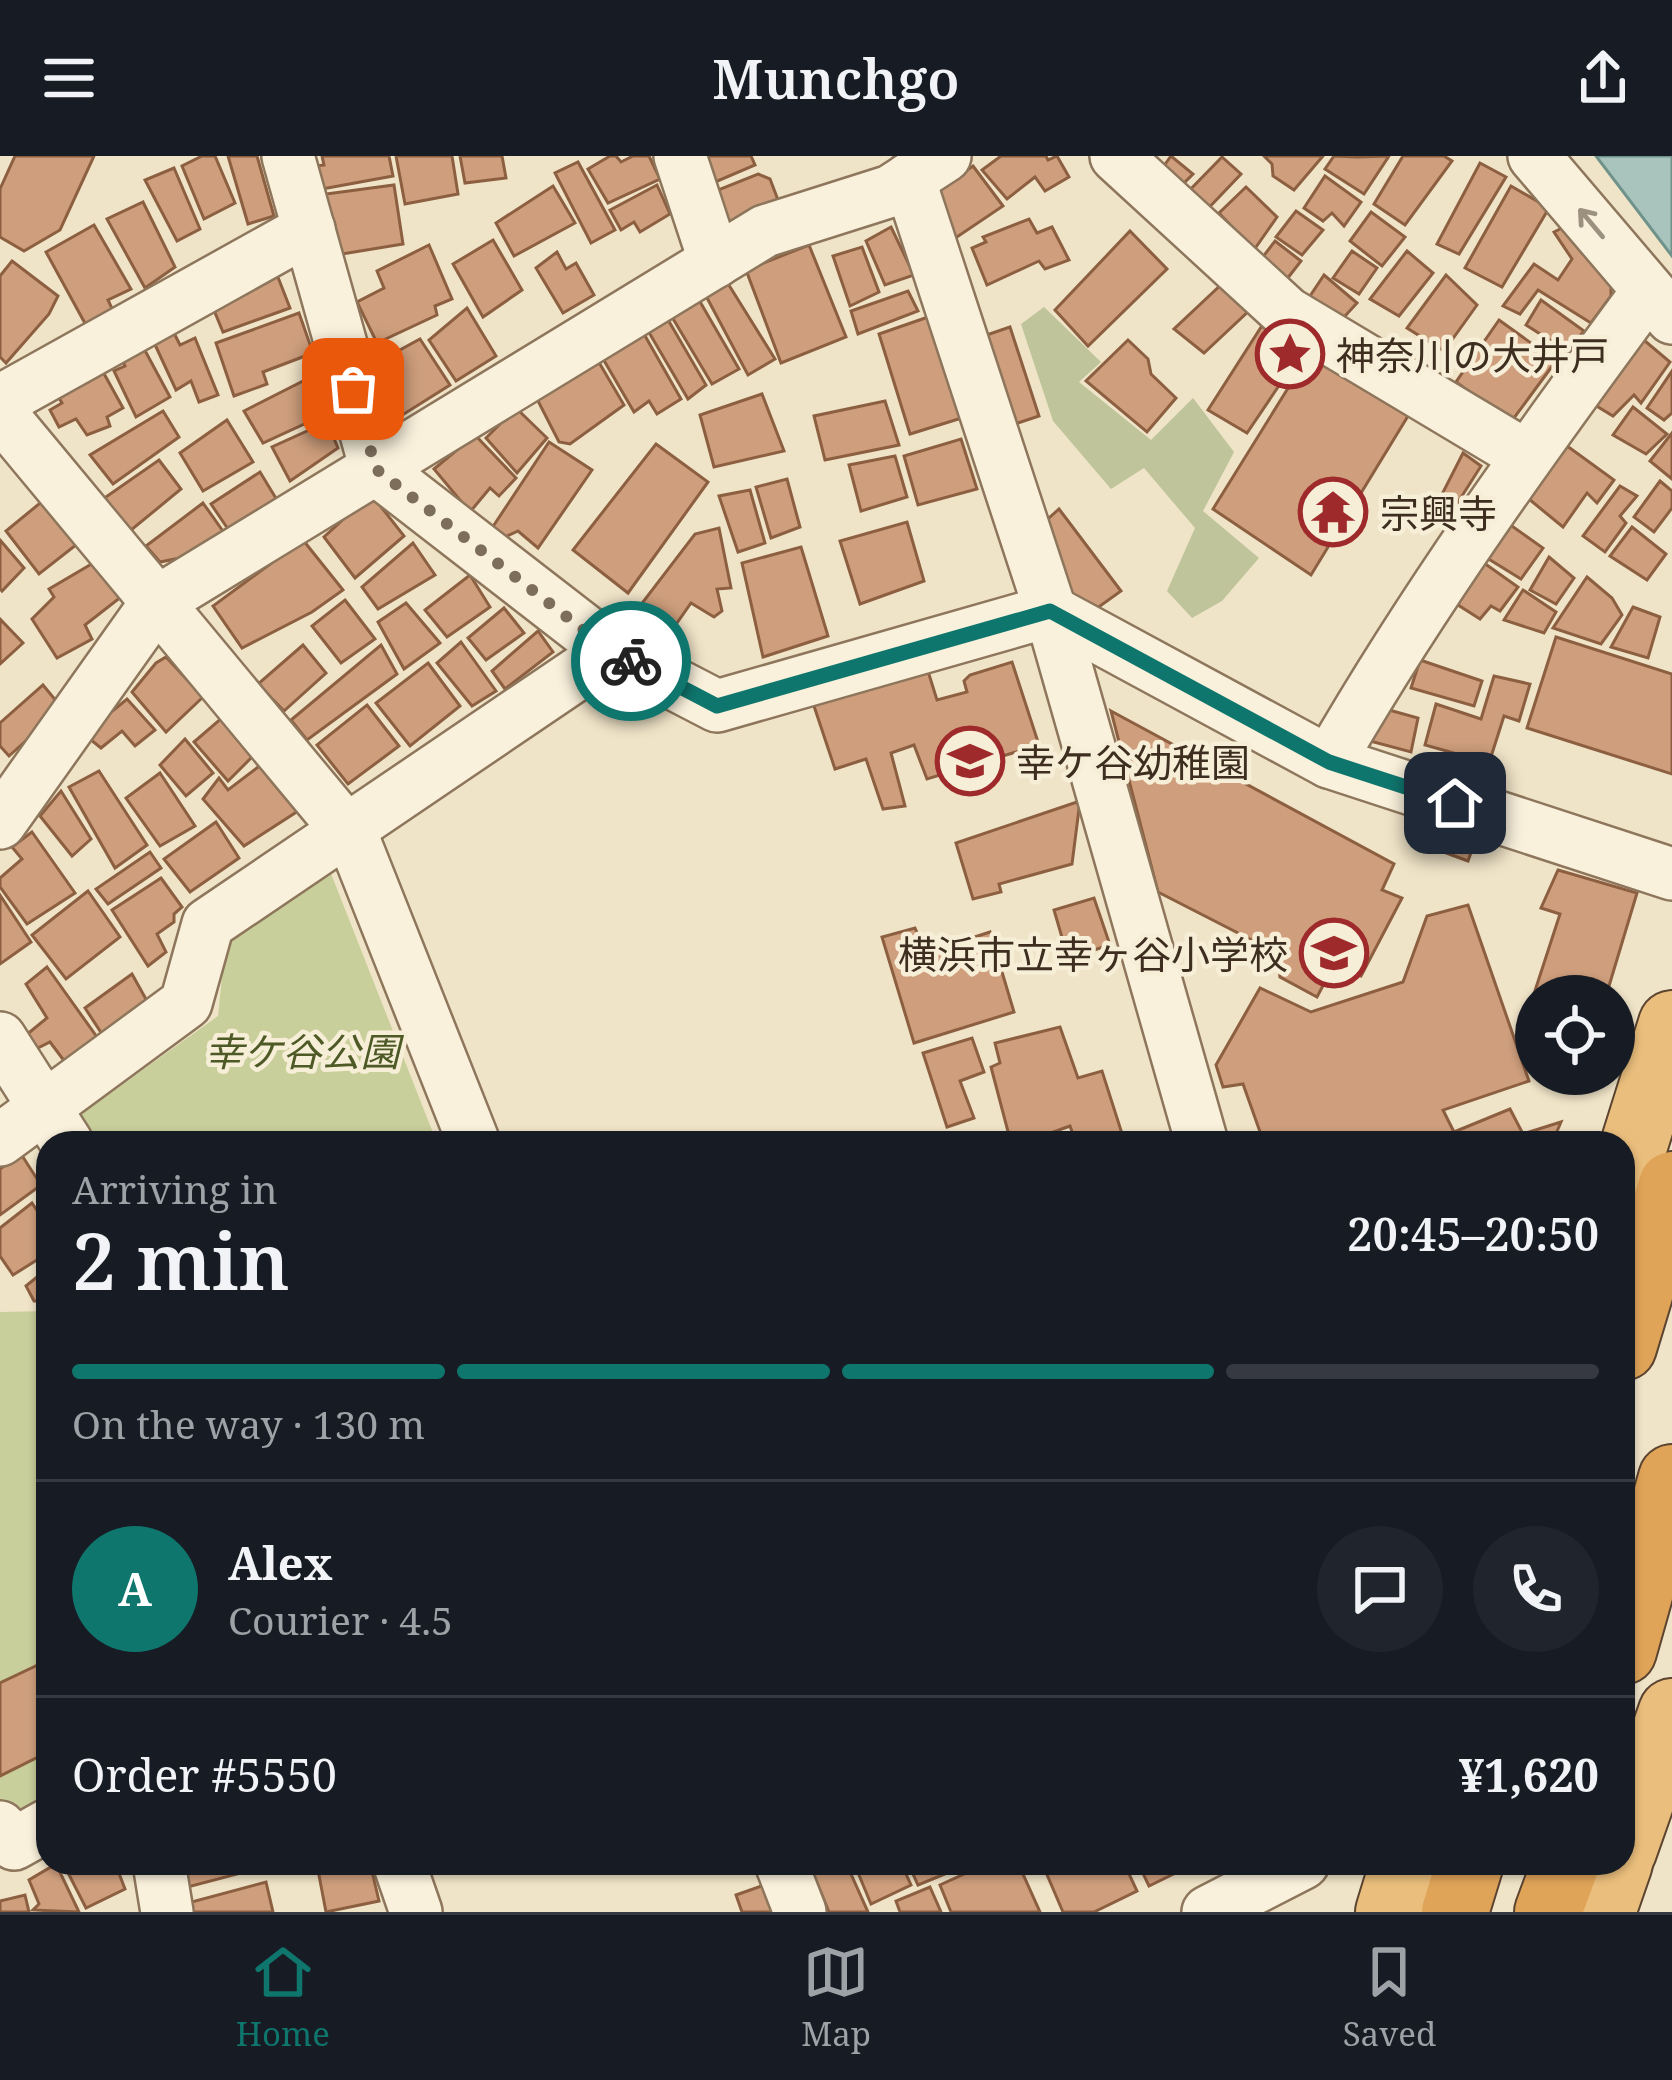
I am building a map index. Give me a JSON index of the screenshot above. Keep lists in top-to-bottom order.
{
  "parks": ["幸ケ谷公園"],
  "places": {
    "place": ["神奈川の大井戸"],
    "temple": ["宗興寺"],
    "school or university": ["幸ケ谷幼稚園", "横浜市立幸ヶ谷小学校"]
  },
  "page": {
    "header": "Munchgo",
    "heading": ["2 min", "Arriving in", "20:45–20:50"],
    "panel": [
      "Alex",
      "Courier · 4.5",
      "Order #5550",
      "¥1,620"
    ],
    "bar": "On the way · 130 m",
    "round": "A",
    "tabs": ["Home", "Map", "Saved"]
  }
}
